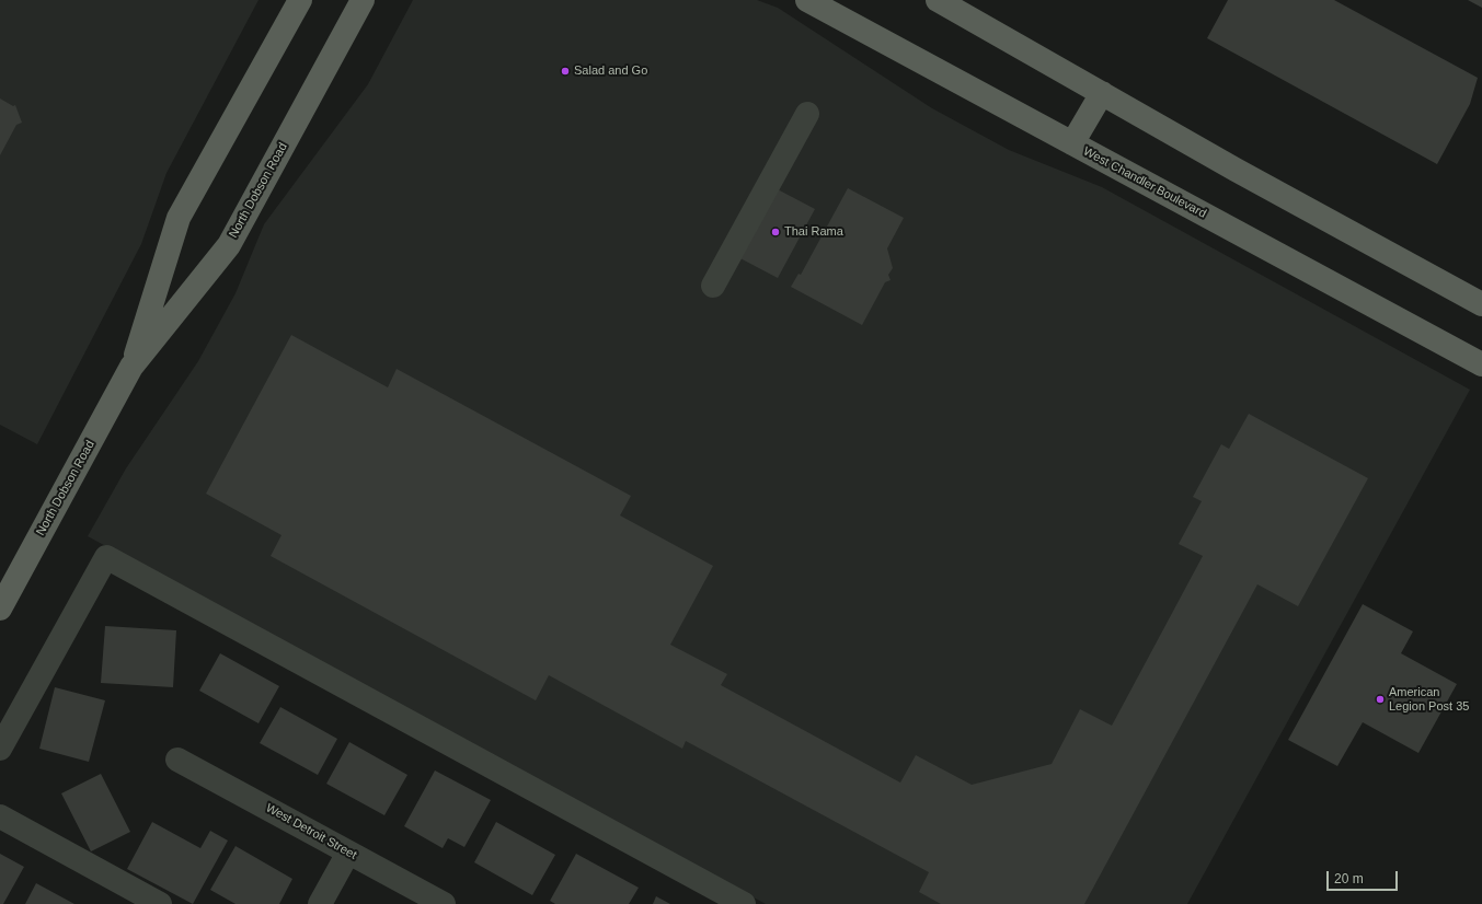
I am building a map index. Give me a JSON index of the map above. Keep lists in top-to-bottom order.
{
  "streets": {
    "main road": ["West Chandler Boulevard", "North Dobson Road"],
    "street": ["West Detroit Street"]
  },
  "places": ["Salad and Go", "Thai Rama", "American Legion Post 35"],
  "scale_bar": "20 m"
}
